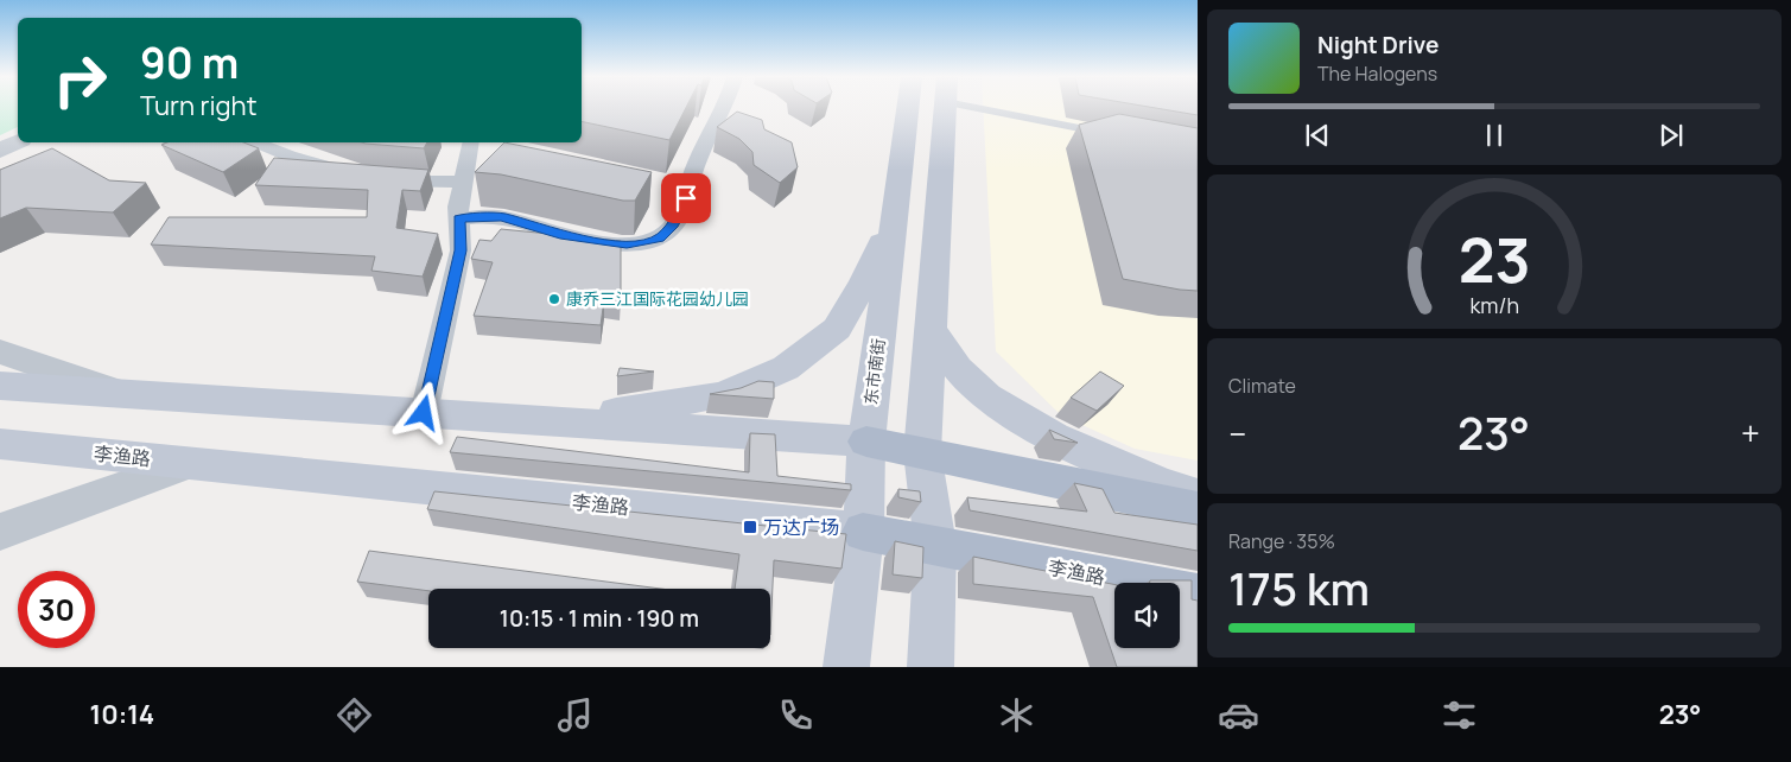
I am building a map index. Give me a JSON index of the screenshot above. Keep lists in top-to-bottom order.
{
  "streets": {
    "main road": ["东市南街", "李渔路"]
  },
  "crossings": [
    ["东市南街", "李渔路"]
  ],
  "places": {
    "other": ["康乔三江国际花园幼儿园"],
    "transit": ["万达广场"]
  },
  "page": {
    "turn": ["90 m", "Turn right"],
    "song": ["Night Drive", "The Halogens"],
    "tile": [
      "Climate",
      ["Range · 35%", "175 km"]
    ],
    "heat": ["−", "23°", "+"],
    "limit": "30",
    "trip": "10:15 · 1 min · 190 m",
    "tabs": ["10:14", "23°"],
    "gauge": ["23", "km/h"]
  }
}
